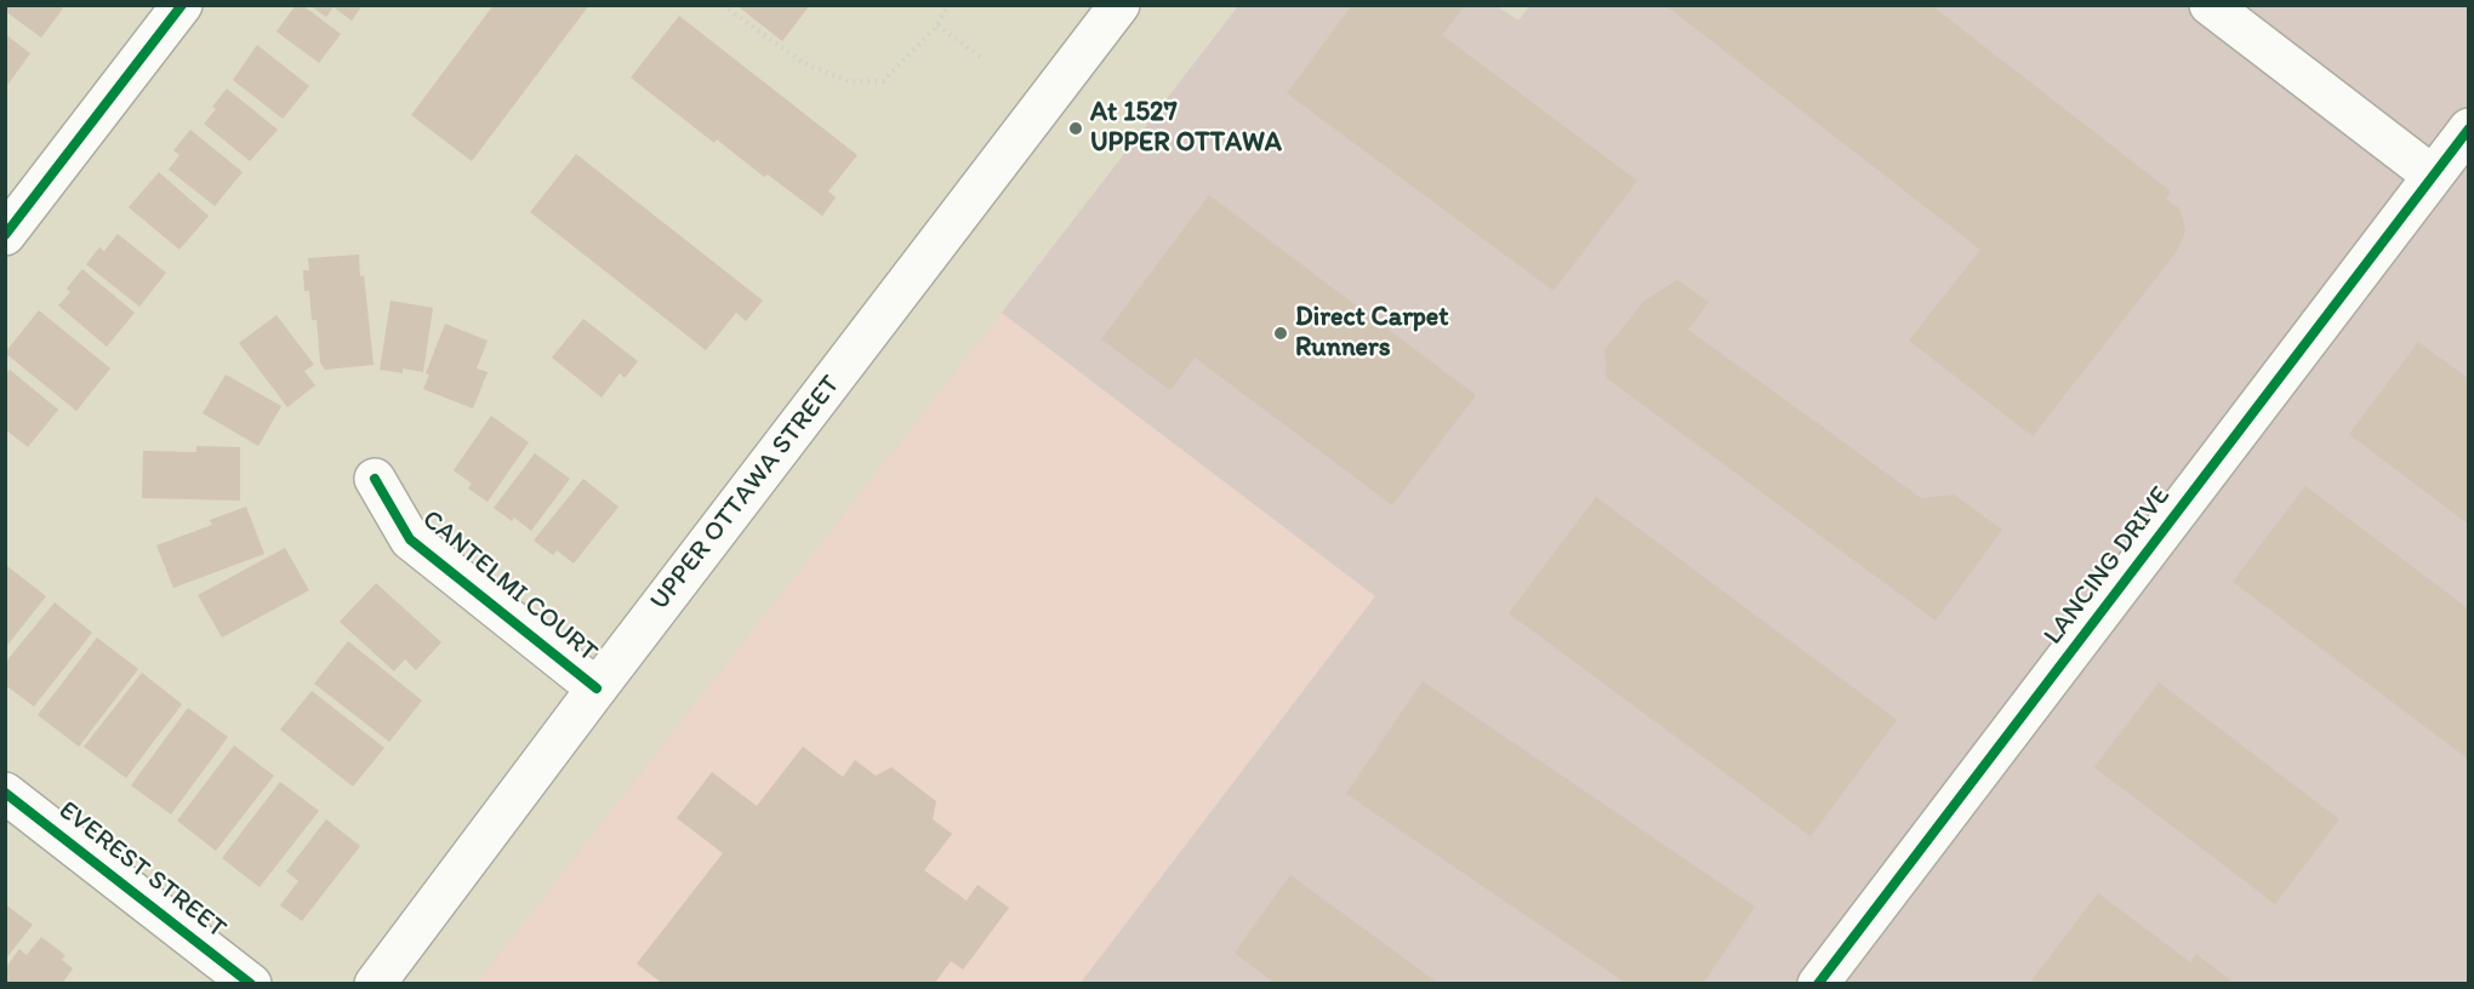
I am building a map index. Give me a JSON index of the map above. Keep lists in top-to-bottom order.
{
  "streets": {
    "street": [
      "UPPER OTTAWA STREET",
      "LANCING DRIVE",
      "CANTELMI COURT",
      "EVEREST STREET"
    ]
  },
  "crossings": [
    ["UPPER OTTAWA STREET", "CANTELMI COURT"]
  ],
  "places": ["At 1527 UPPER OTTAWA", "Direct Carpet Runners"]
}
